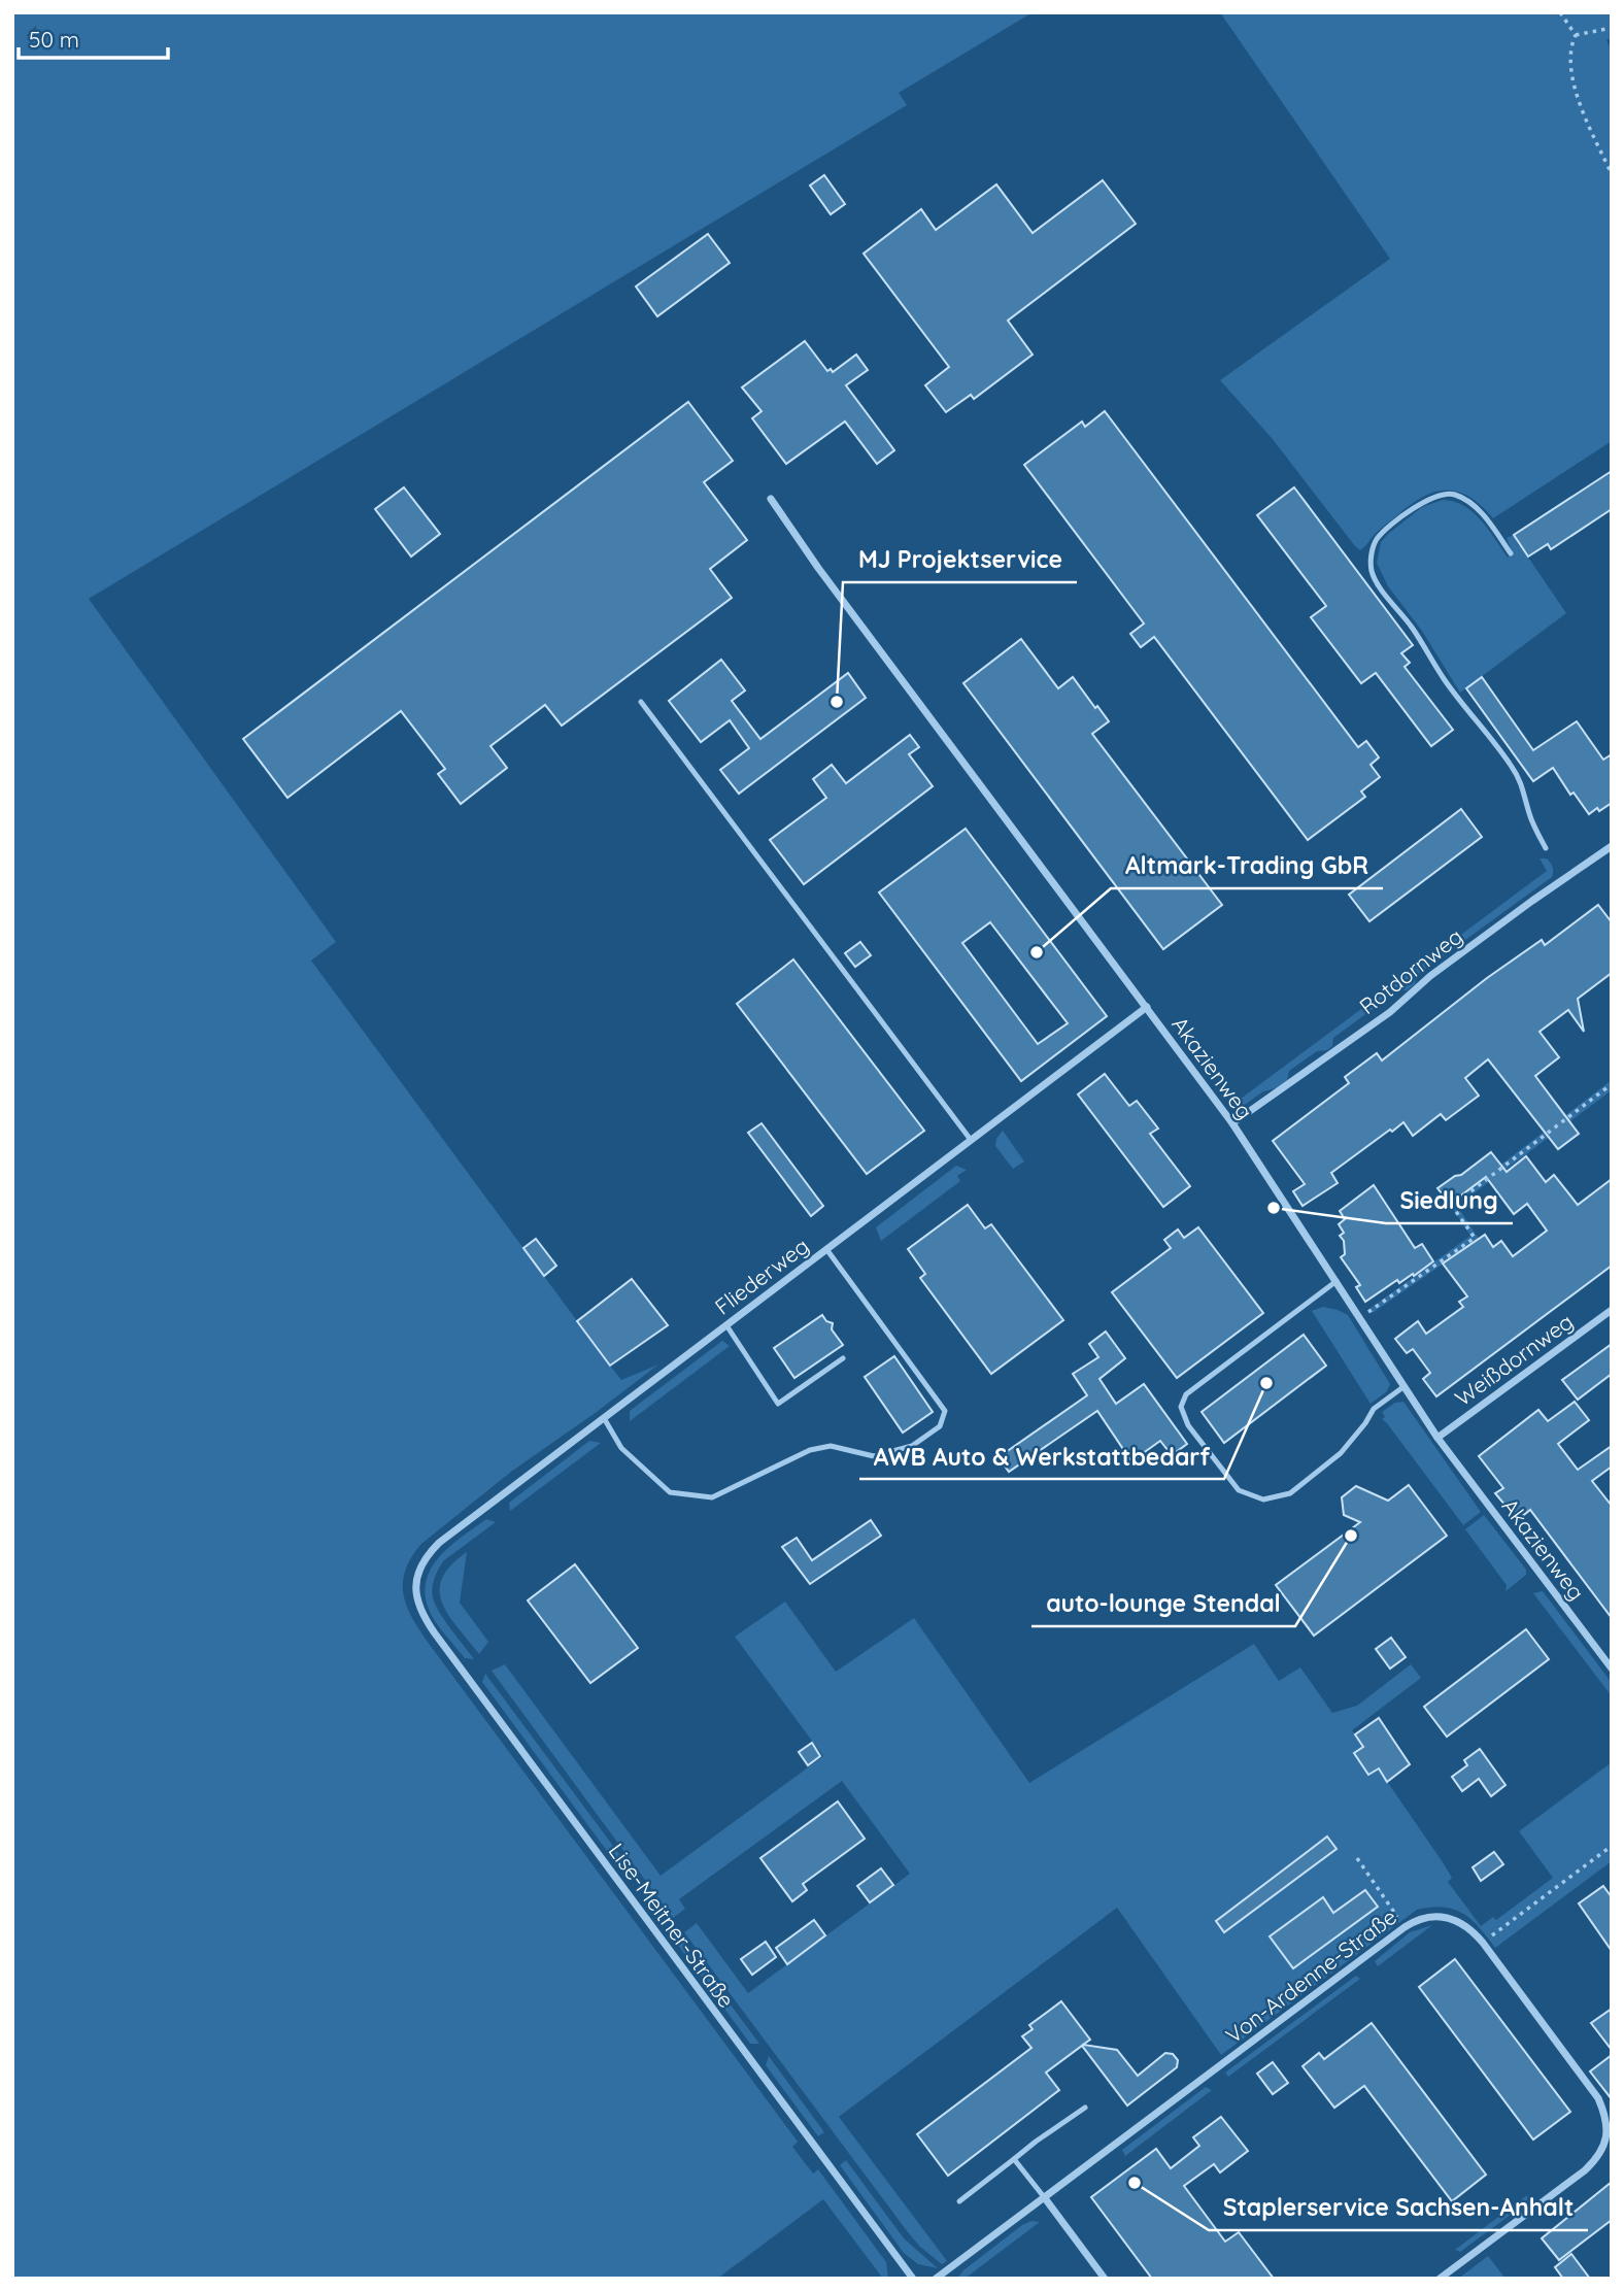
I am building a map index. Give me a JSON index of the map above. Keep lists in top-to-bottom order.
{
  "streets": {
    "street": [
      "Rotdornweg",
      "Akazienweg",
      "Fliederweg",
      "Weißdornweg",
      "Lise-Meitner-Straße",
      "Von-Ardenne-Straße"
    ]
  },
  "crossings": [
    ["Rotdornweg", "Akazienweg"],
    ["Akazienweg", "Fliederweg"],
    ["Akazienweg", "Weißdornweg"],
    ["Fliederweg", "Lise-Meitner-Straße"]
  ],
  "places": [
    "MJ Projektservice",
    "Altmark-Trading GbR",
    "Siedlung",
    "AWB Auto & Werkstattbedarf",
    "auto-lounge Stendal",
    "Staplerservice Sachsen-Anhalt"
  ],
  "scale_bar": "50 m"
}
